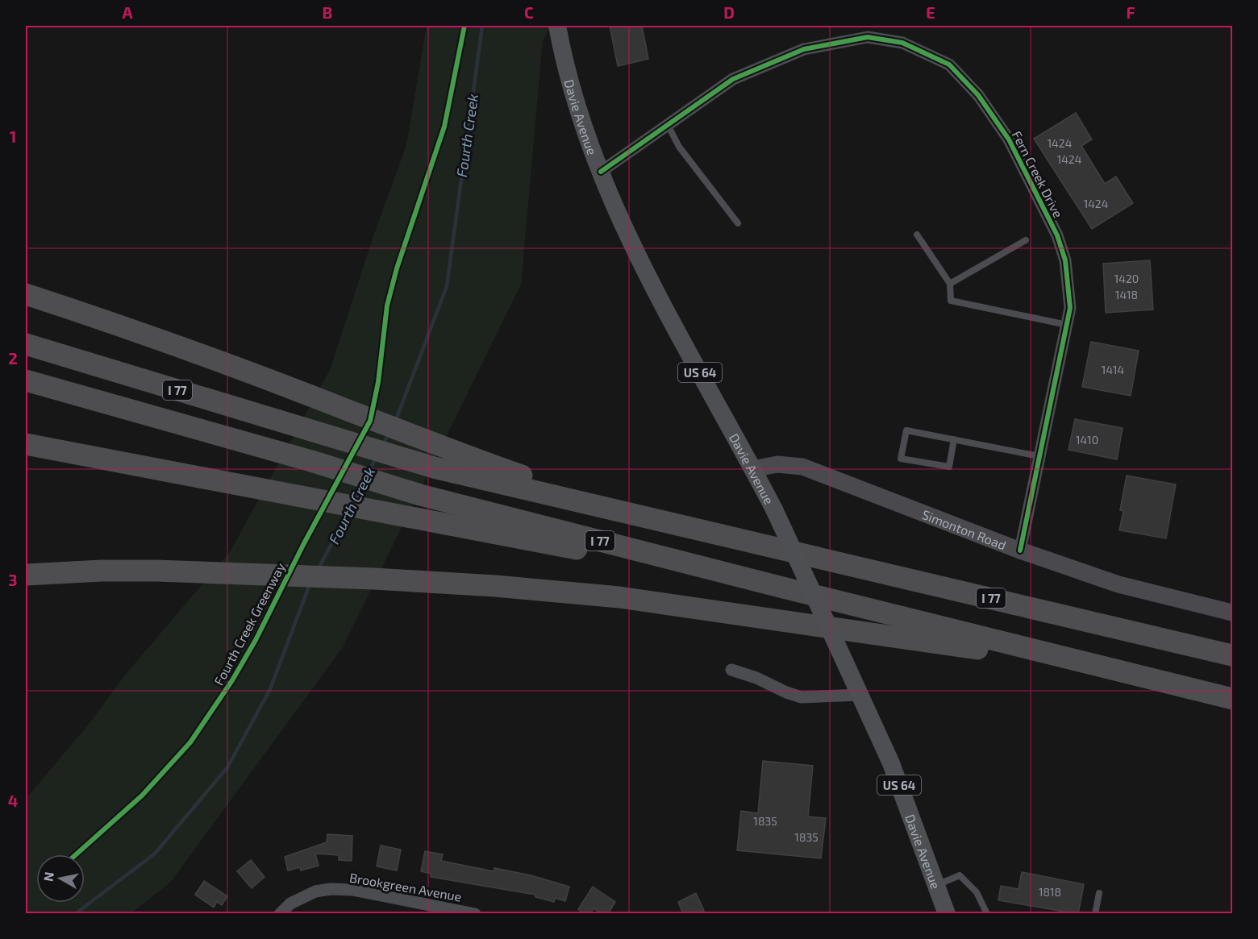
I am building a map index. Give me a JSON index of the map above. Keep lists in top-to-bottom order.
{
  "streets": {
    "highway": ["I 77"],
    "main road": ["Davie Avenue", "US 64"],
    "street": ["Fern Creek Drive", "Simonton Road", "Brookgreen Avenue"],
    "cycle path": ["Fourth Creek Greenway"]
  },
  "crossings": [
    ["Davie Avenue", "Fern Creek Drive"],
    ["Davie Avenue", "Simonton Road"],
    ["Fern Creek Drive", "Simonton Road"]
  ],
  "water": ["Fourth Creek"],
  "house_numbers": [
    "1424",
    "1424",
    "1424",
    "1420",
    "1418",
    "1414",
    "1410",
    "1835",
    "1835",
    "1818"
  ],
  "north": "left",
  "grid": {
    "columns": [
      "A",
      "B",
      "C",
      "D",
      "E",
      "F"
    ],
    "rows": [
      "1",
      "2",
      "3",
      "4"
    ]
  }
}
